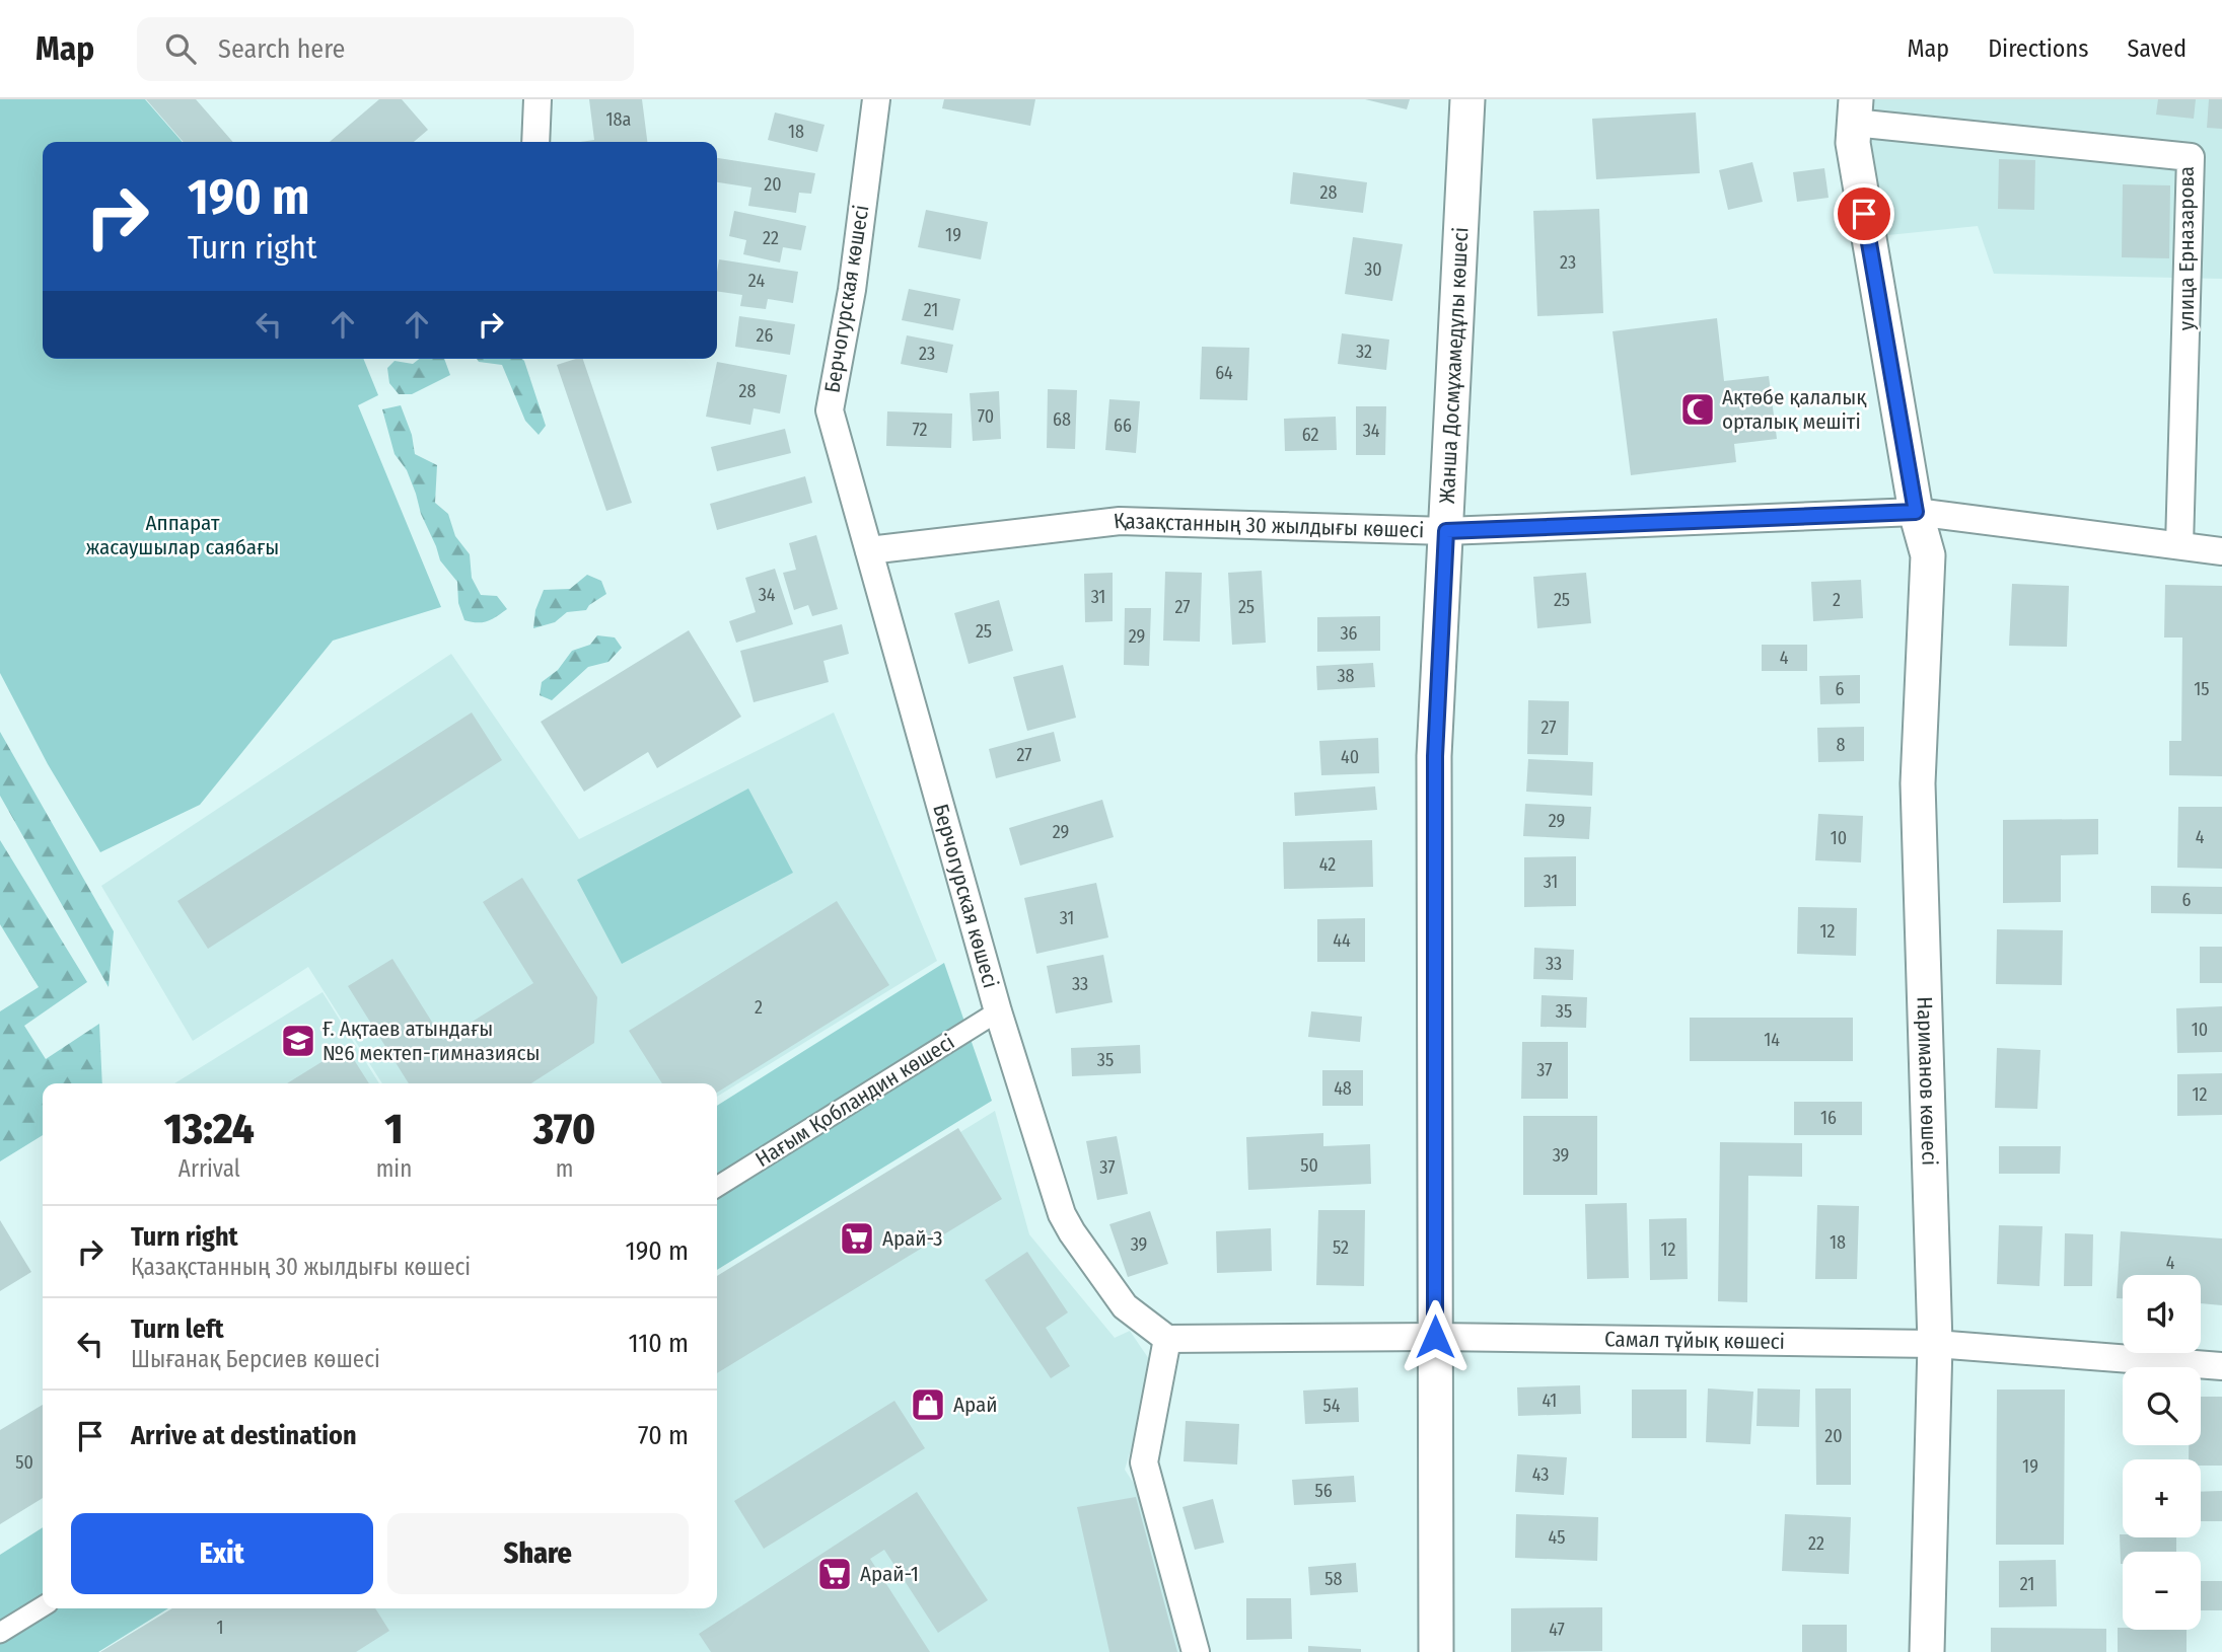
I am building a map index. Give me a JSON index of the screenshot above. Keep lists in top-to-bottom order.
{
  "streets": {
    "street": [
      "улица Ерназарова",
      "Берчогурская көшесі",
      "Жанша Досмұхамедұлы көшесі",
      "Қазақстанның 30 жылдығы көшесі",
      "Нариманов көшесі",
      "Нағым Қобландин көшесі",
      "Самал тұйық көшесі"
    ]
  },
  "crossings": [
    ["улица Ерназарова", "Қазақстанның 30 жылдығы көшесі"],
    ["улица Ерназарова", "Нариманов көшесі"],
    ["Берчогурская көшесі", "Қазақстанның 30 жылдығы көшесі"],
    ["Берчогурская көшесі", "Нағым Қобландин көшесі"],
    ["Берчогурская көшесі", "Самал тұйық көшесі"],
    ["Жанша Досмұхамедұлы көшесі", "Қазақстанның 30 жылдығы көшесі"],
    ["Жанша Досмұхамедұлы көшесі", "Самал тұйық көшесі"],
    ["Қазақстанның 30 жылдығы көшесі", "Нариманов көшесі"],
    ["Нариманов көшесі", "Самал тұйық көшесі"]
  ],
  "parks": ["Аппарат жасаушылар саябағы"],
  "places": {
    "mosque": ["Ақтөбе қалалық орталық мешіті"],
    "school or university": ["Ғ. Ақтаев атындағы №6 мектеп-гимназиясы"],
    "supermarket": ["Арай-3", "Арай-1"],
    "shop": ["Арай"]
  },
  "house_numbers": [
    "18а",
    "18",
    "20",
    "28",
    "19",
    "22",
    "23",
    "30",
    "24",
    "21",
    "26",
    "32",
    "23",
    "64",
    "28",
    "70",
    "68",
    "66",
    "72",
    "34",
    "62",
    "34",
    "31",
    "25",
    "2",
    "27",
    "25",
    "25",
    "36",
    "29",
    "4",
    "38",
    "6",
    "15",
    "27",
    "8",
    "27",
    "40",
    "29",
    "29",
    "4",
    "10",
    "42",
    "31",
    "6",
    "31",
    "12",
    "44",
    "33",
    "33",
    "2",
    "35",
    "10",
    "14",
    "35",
    "37",
    "48",
    "12",
    "16",
    "39",
    "50",
    "37",
    "18",
    "39",
    "52",
    "12",
    "4",
    "41",
    "54",
    "20",
    "50",
    "19",
    "43",
    "56",
    "45",
    "22",
    "58",
    "21",
    "1",
    "47"
  ],
  "page": {
    "header": "Map",
    "search": "Search here",
    "nav": ["Map", "Directions", "Saved"],
    "turn": ["190 m", "Turn right"],
    "eta": [
      "13:24",
      "Arrival",
      "1",
      "min",
      "370",
      "m"
    ],
    "list": [
      {
        "name": "Turn right",
        "note": "Қазақстанның 30 жылдығы көшесі",
        "value": "190 m"
      },
      {
        "name": "Turn left",
        "note": "Шығанақ Берсиев көшесі",
        "value": "110 m"
      },
      {
        "name": "Arrive at destination",
        "value": "70 m"
      }
    ],
    "map_buttons": ["+", "−"],
    "buttons": ["Exit", "Share"]
  }
}
